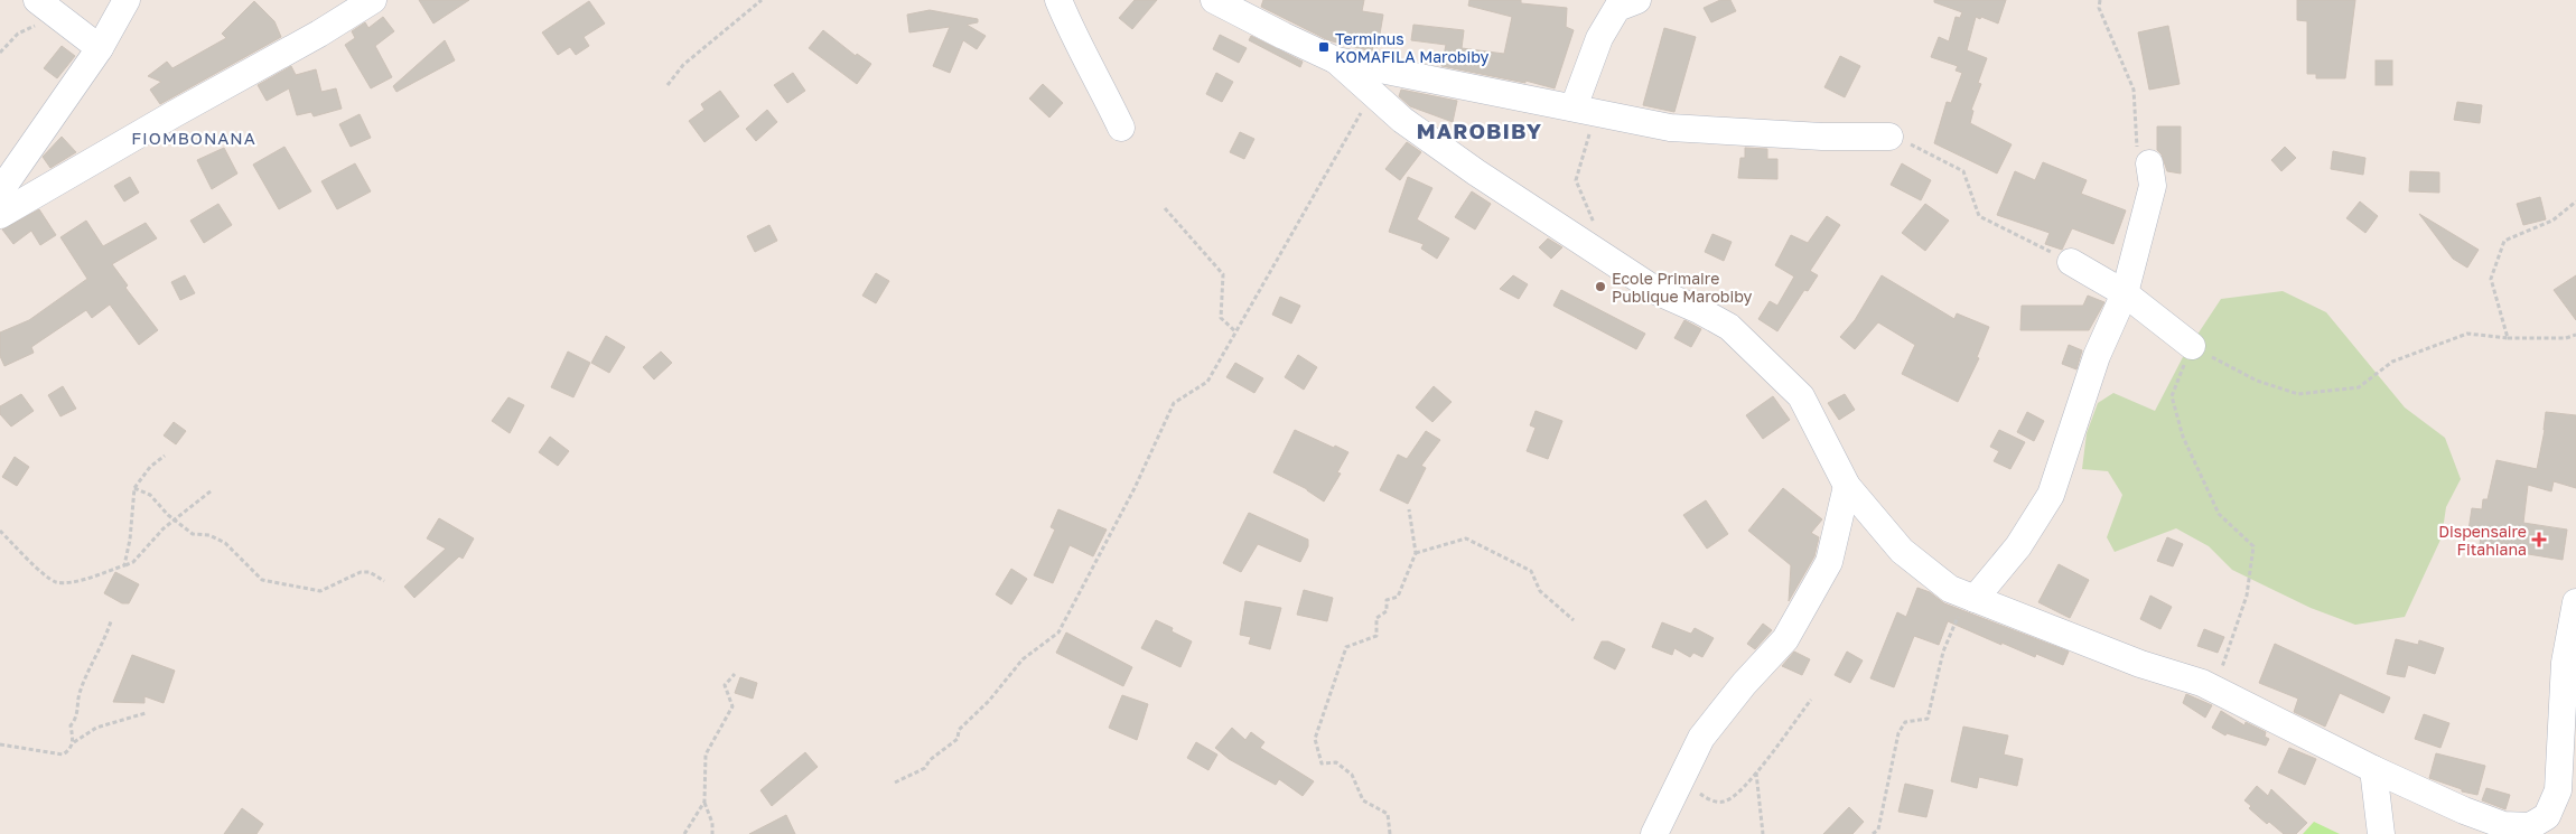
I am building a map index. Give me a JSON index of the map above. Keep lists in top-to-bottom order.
{
  "districts": ["MAROBIBY", "FIOMBONANA"],
  "places": {
    "transit": ["Terminus KOMAFILA Marobiby"],
    "other": ["Ecole Primaire Publique Marobiby"],
    "health": ["Dispensaire Fitahiana"]
  }
}
